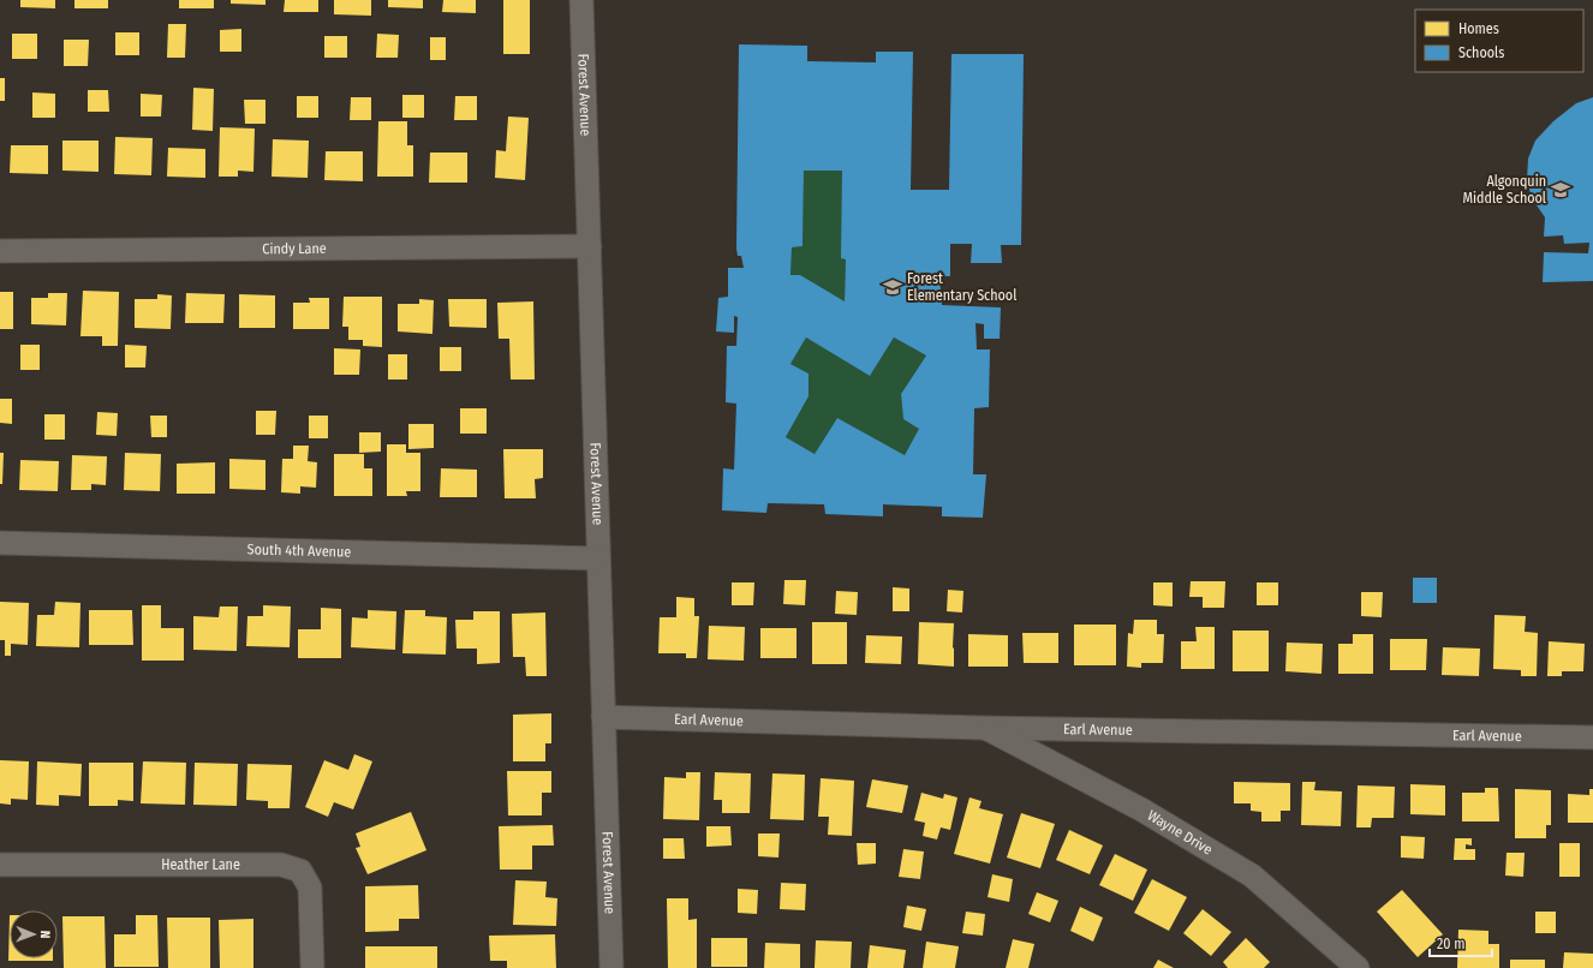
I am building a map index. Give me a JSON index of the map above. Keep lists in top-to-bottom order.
{
  "streets": {
    "street": [
      "Forest Avenue",
      "Cindy Lane",
      "South 4th Avenue",
      "Earl Avenue",
      "Wayne Drive",
      "Heather Lane"
    ]
  },
  "crossings": [
    ["Forest Avenue", "Cindy Lane"],
    ["Forest Avenue", "South 4th Avenue"],
    ["Forest Avenue", "Earl Avenue"],
    ["Earl Avenue", "Wayne Drive"]
  ],
  "places": {
    "school or university": ["Algonquin Middle School", "Forest Elementary School"]
  },
  "legend": ["Homes", "Schools"],
  "scale_bar": "20 m",
  "north": "right"
}
